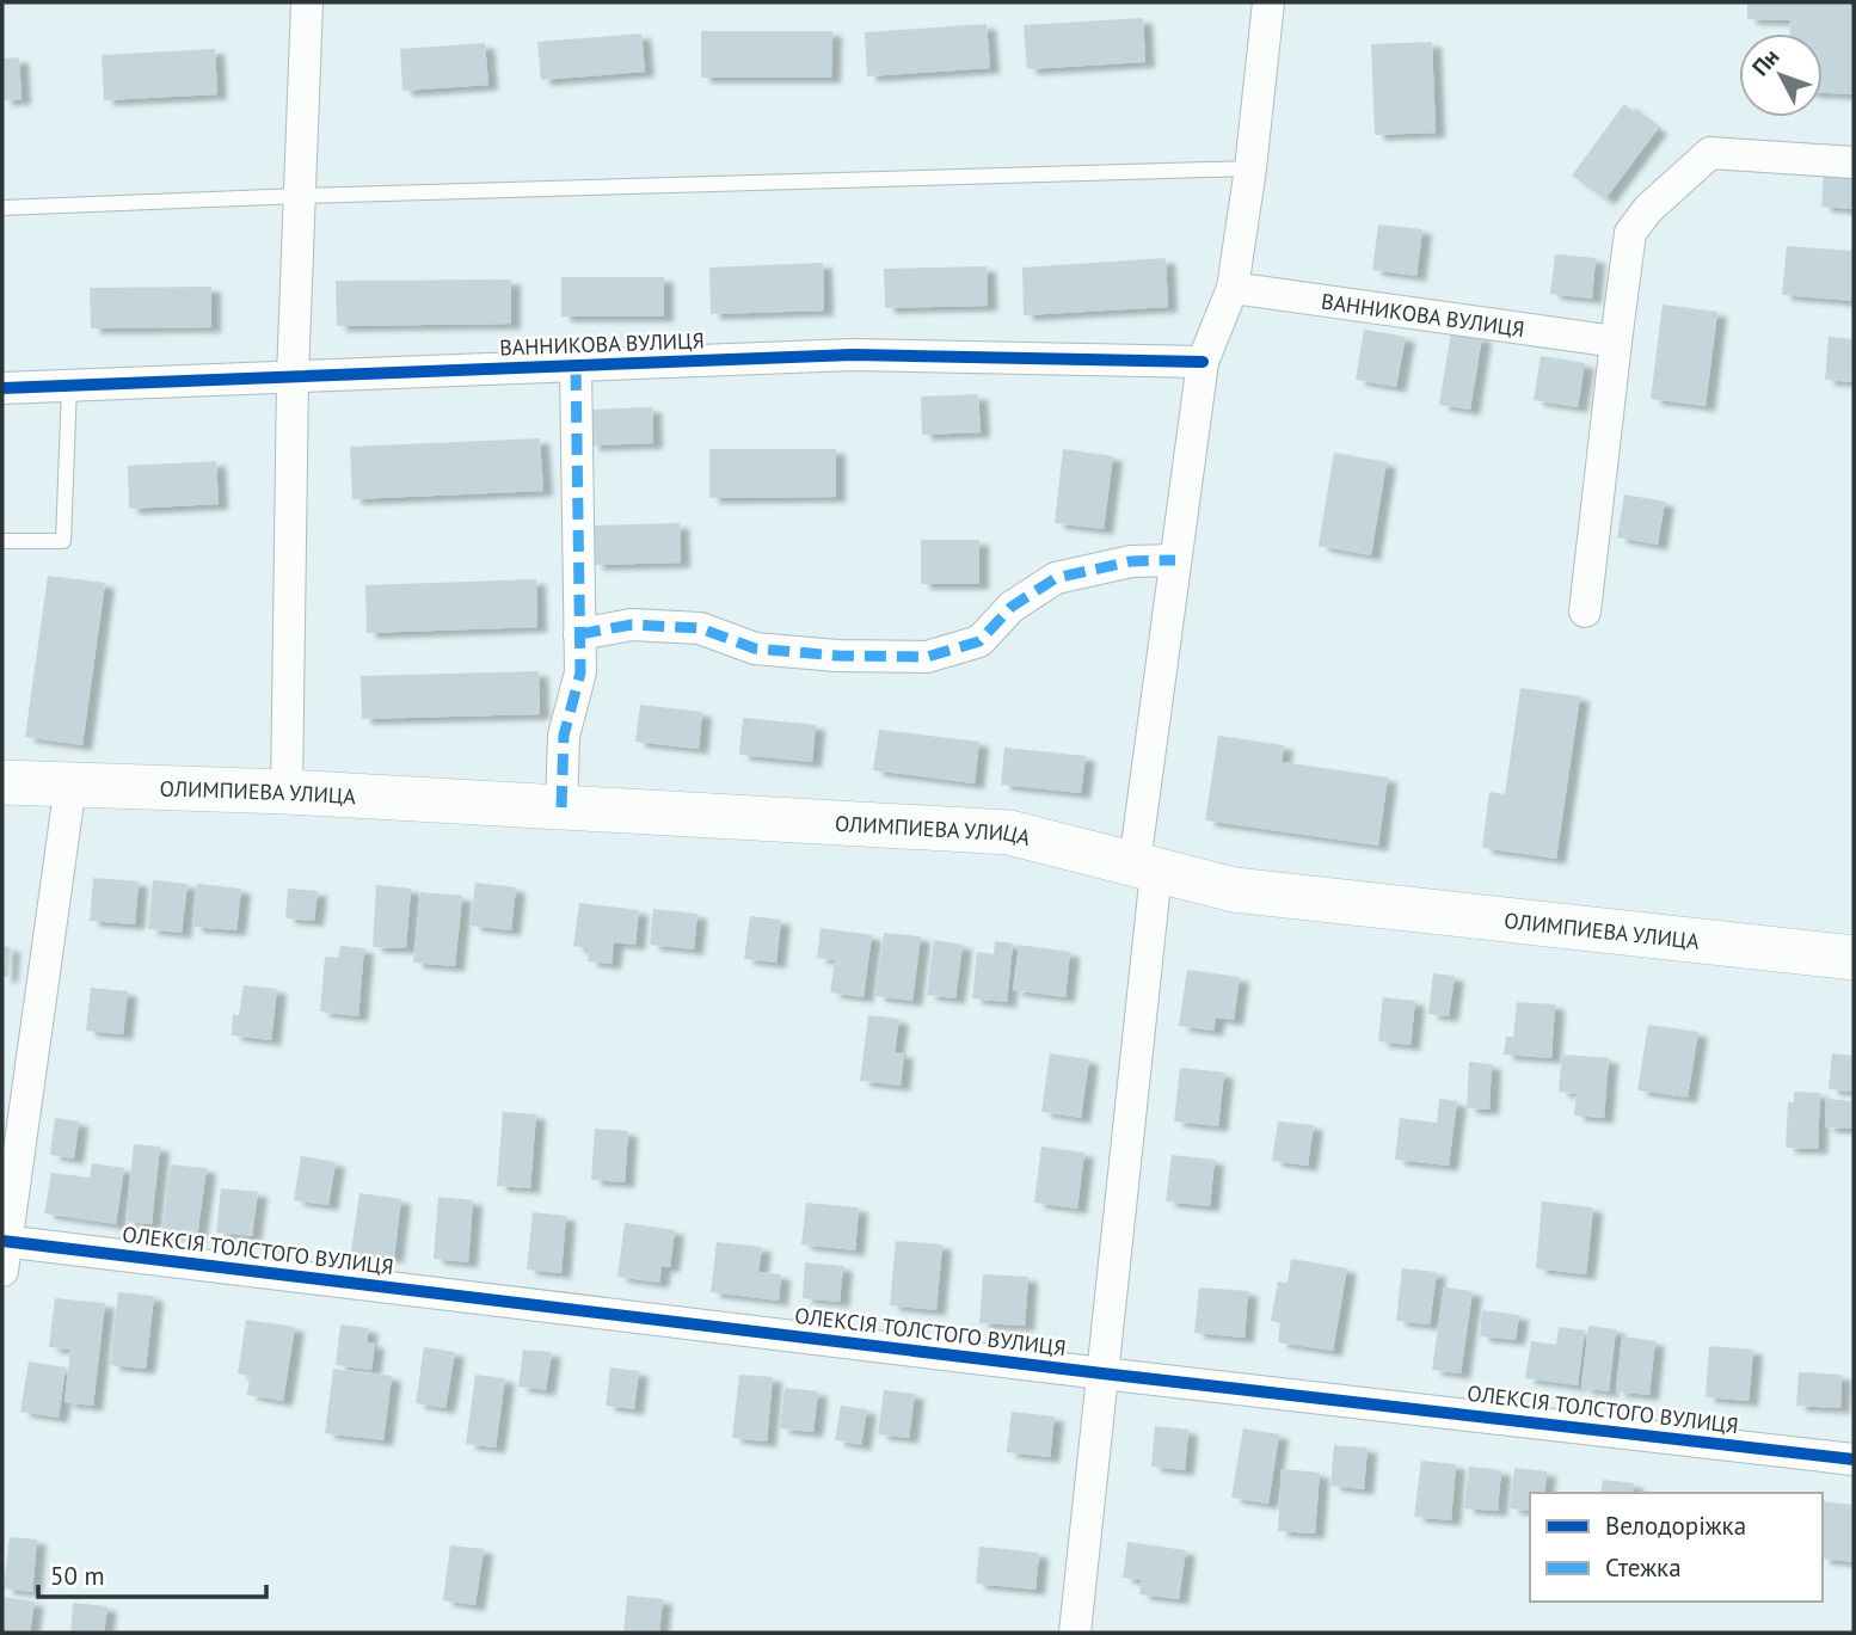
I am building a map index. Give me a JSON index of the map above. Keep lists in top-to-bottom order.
{
  "streets": {
    "main road": ["ОЛИМПИЕВА УЛИЦА"],
    "street": ["ВАННИКОВА ВУЛИЦЯ", "ОЛЕКСІЯ ТОЛСТОГО ВУЛИЦЯ"]
  },
  "legend": ["Велодоріжка", "Стежка"],
  "scale_bar": "50 m",
  "north": "top left"
}
